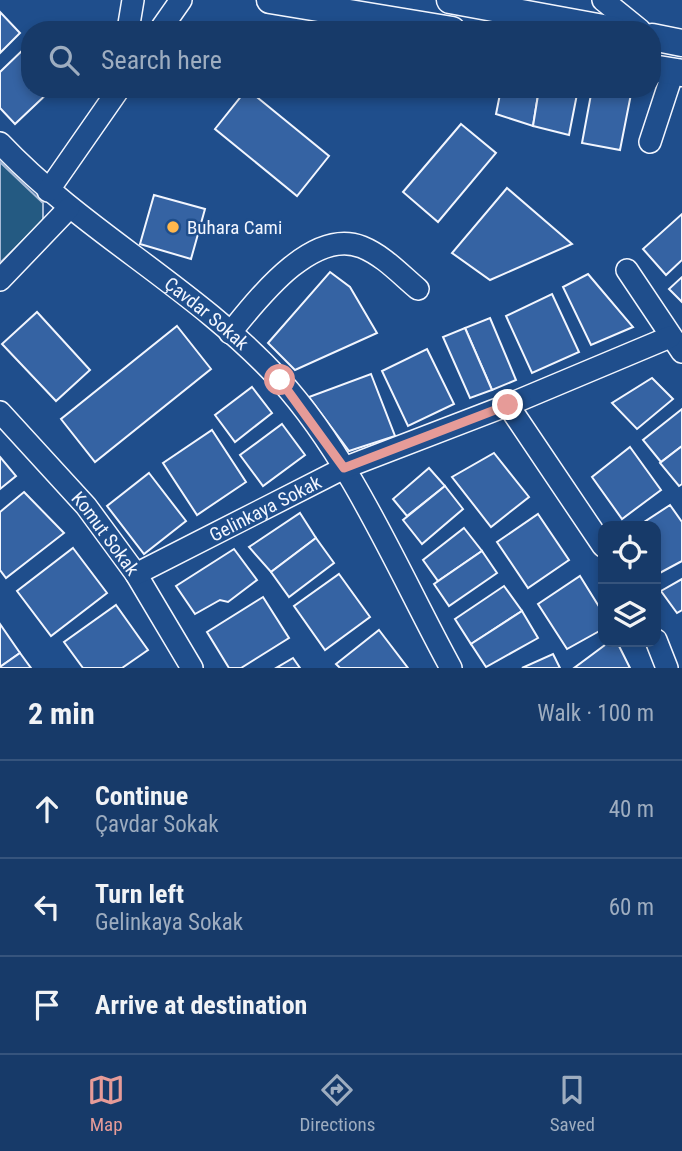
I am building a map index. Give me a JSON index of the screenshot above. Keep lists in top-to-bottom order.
{
  "streets": {
    "street": ["Çavdar Sokak", "Gelinkaya Sokak", "Komut Sokak"]
  },
  "crossings": [
    ["Çavdar Sokak", "Gelinkaya Sokak"],
    ["Gelinkaya Sokak", "Komut Sokak"]
  ],
  "places": ["Buhara Cami"],
  "page": {
    "search": "Search here",
    "heading": ["2 min", "Walk · 100 m"],
    "list": [
      ["Continue", "Çavdar Sokak", "40 m"],
      ["Turn left", "Gelinkaya Sokak", "60 m"],
      "Arrive at destination"
    ],
    "nav": ["Map", "Directions", "Saved"]
  }
}
